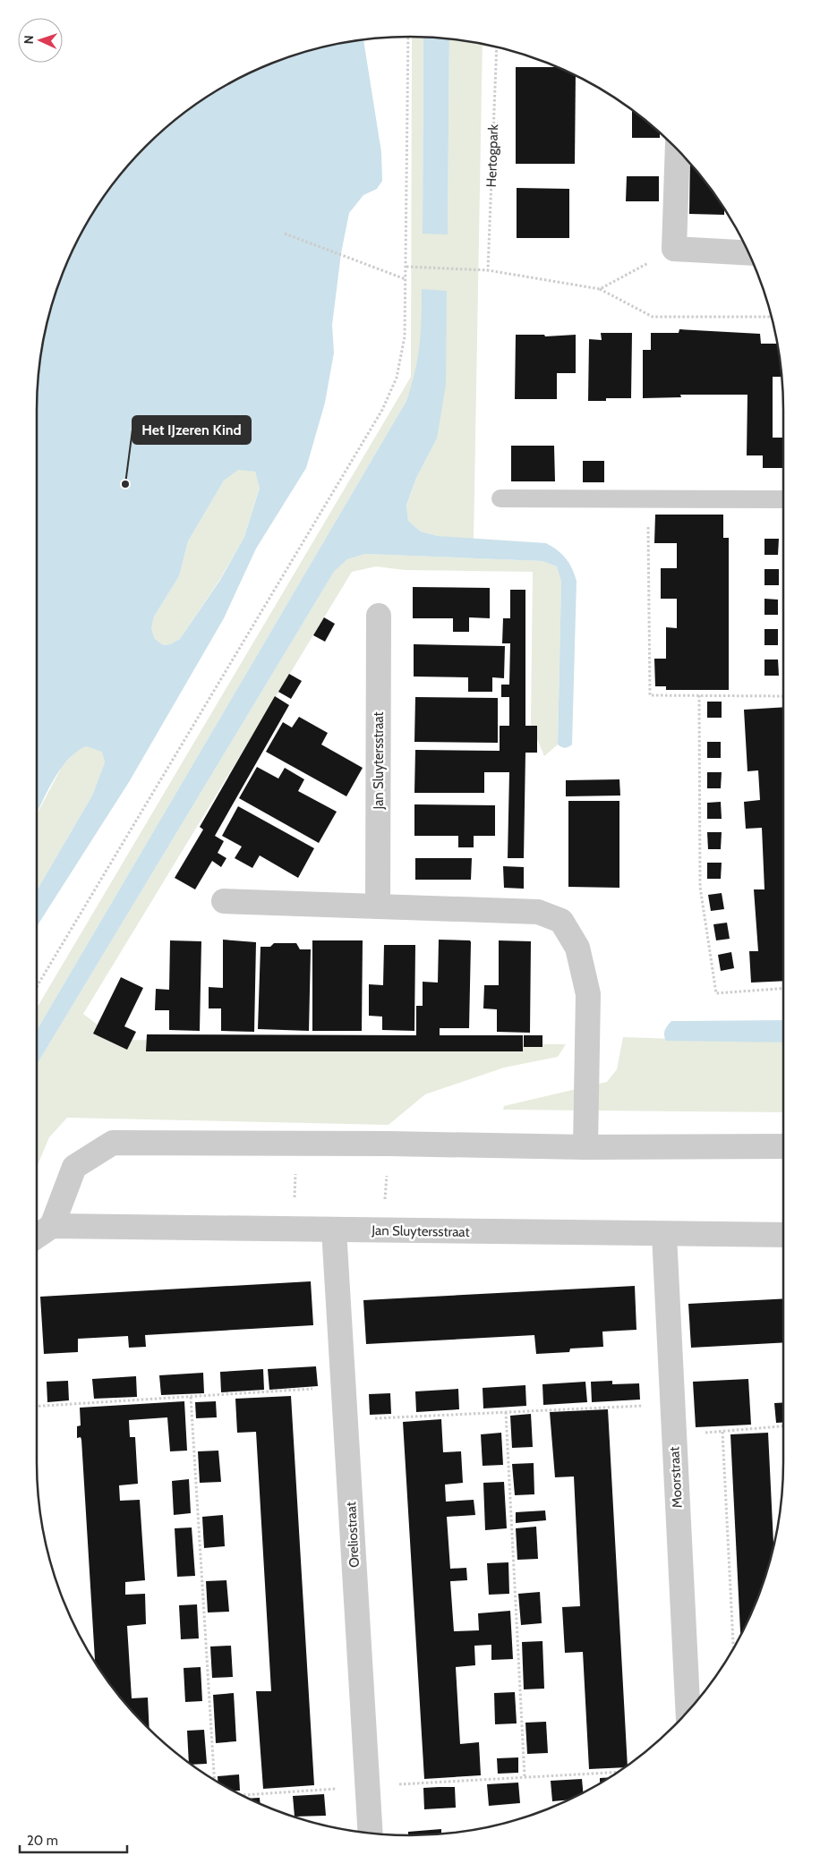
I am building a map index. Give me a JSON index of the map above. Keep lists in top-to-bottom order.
{
  "streets": {
    "street": ["Jan Sluytersstraat", "Moorstraat", "Oreliostraat"],
    "path": ["Hertogpark"]
  },
  "crossings": [
    ["Jan Sluytersstraat", "Moorstraat"],
    ["Jan Sluytersstraat", "Oreliostraat"]
  ],
  "places": ["Het IJzeren Kind"],
  "scale_bar": "20 m",
  "north": "left"
}
